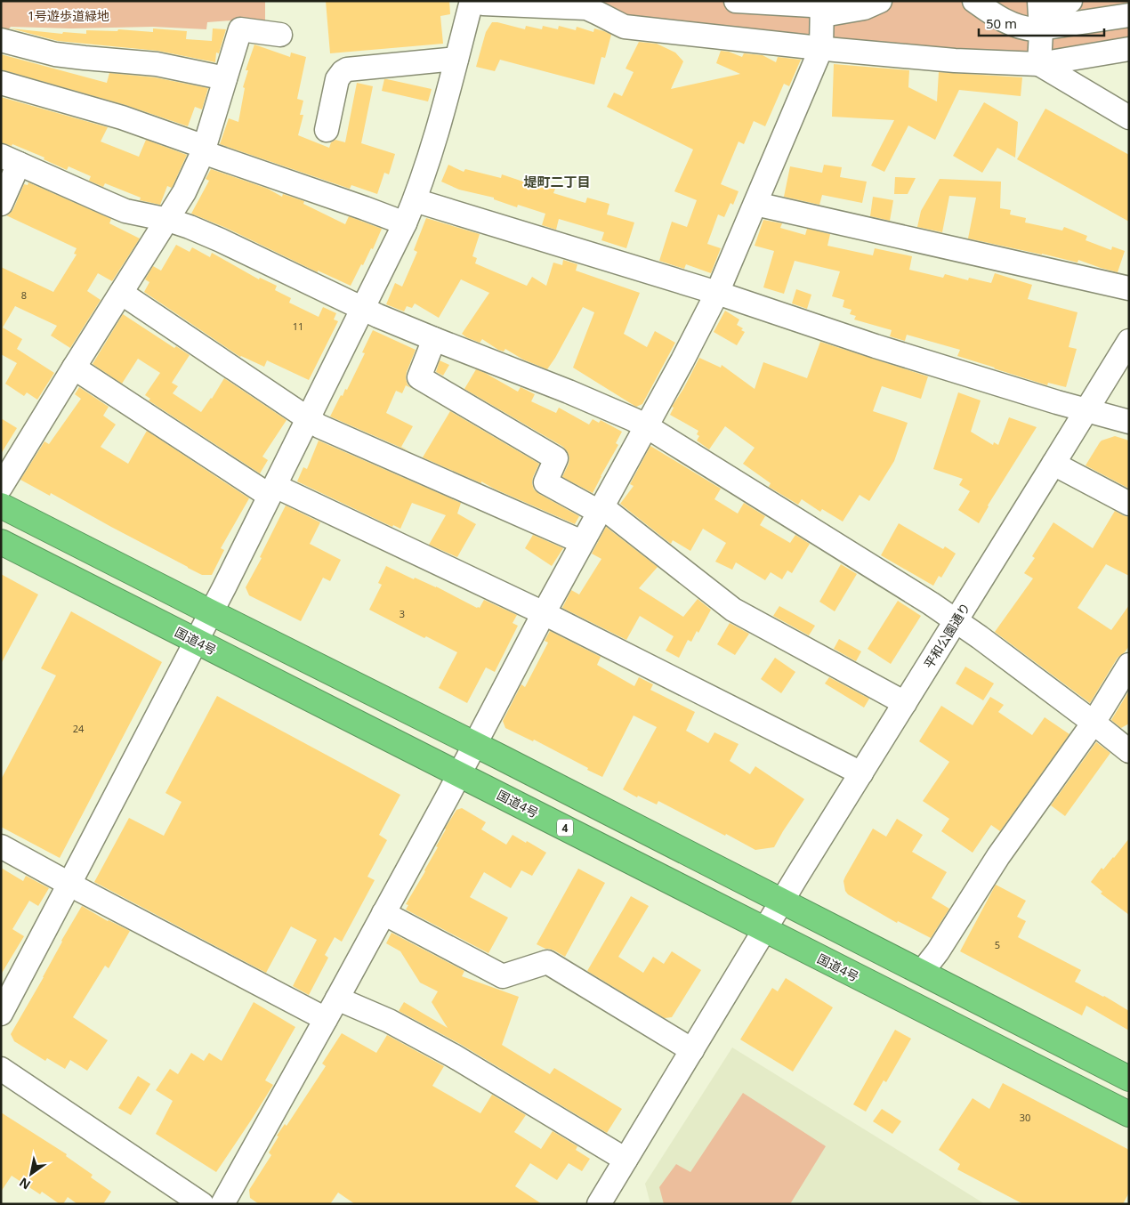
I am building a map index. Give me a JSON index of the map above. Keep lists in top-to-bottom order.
{
  "streets": {
    "highway": ["国道4号", "4"],
    "street": ["平和公園通り"]
  },
  "crossings": [
    ["平和公園通り", "国道4号"]
  ],
  "districts": ["堤町二丁目"],
  "parks": ["1号遊歩道緑地"],
  "house_numbers": [
    "8",
    "11",
    "3",
    "24",
    "5",
    "30"
  ],
  "scale_bar": "50 m",
  "north": "bottom left"
}
